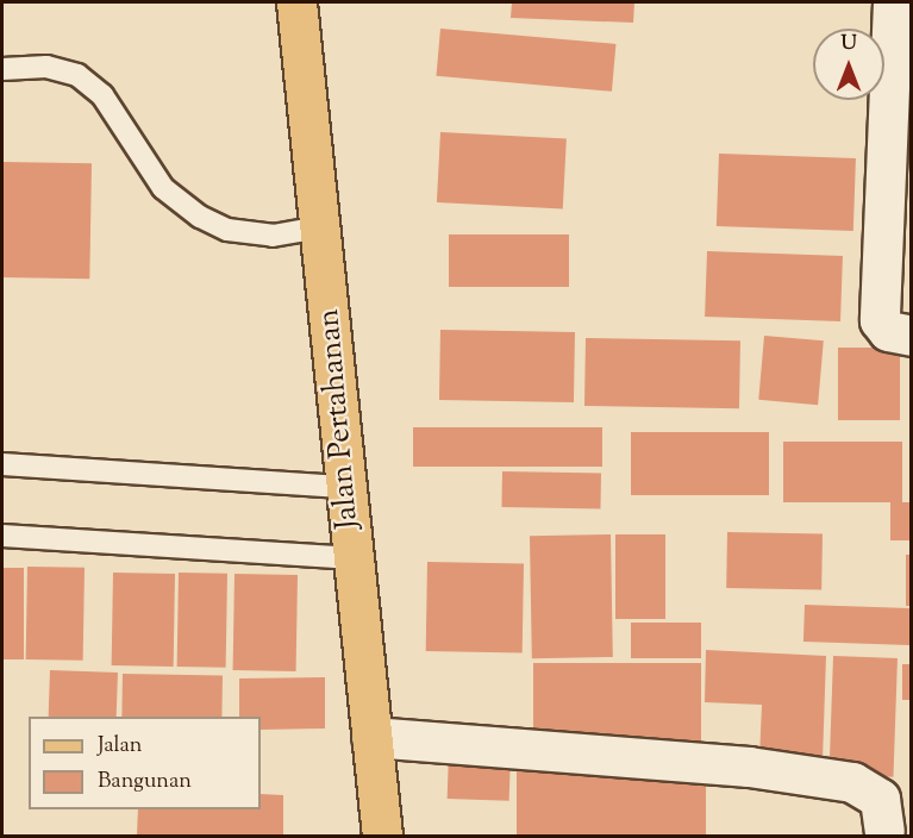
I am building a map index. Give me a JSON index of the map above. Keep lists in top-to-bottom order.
{
  "streets": {
    "main road": ["Jalan Pertahanan"]
  },
  "legend": ["Jalan", "Bangunan"],
  "north": "top"
}
